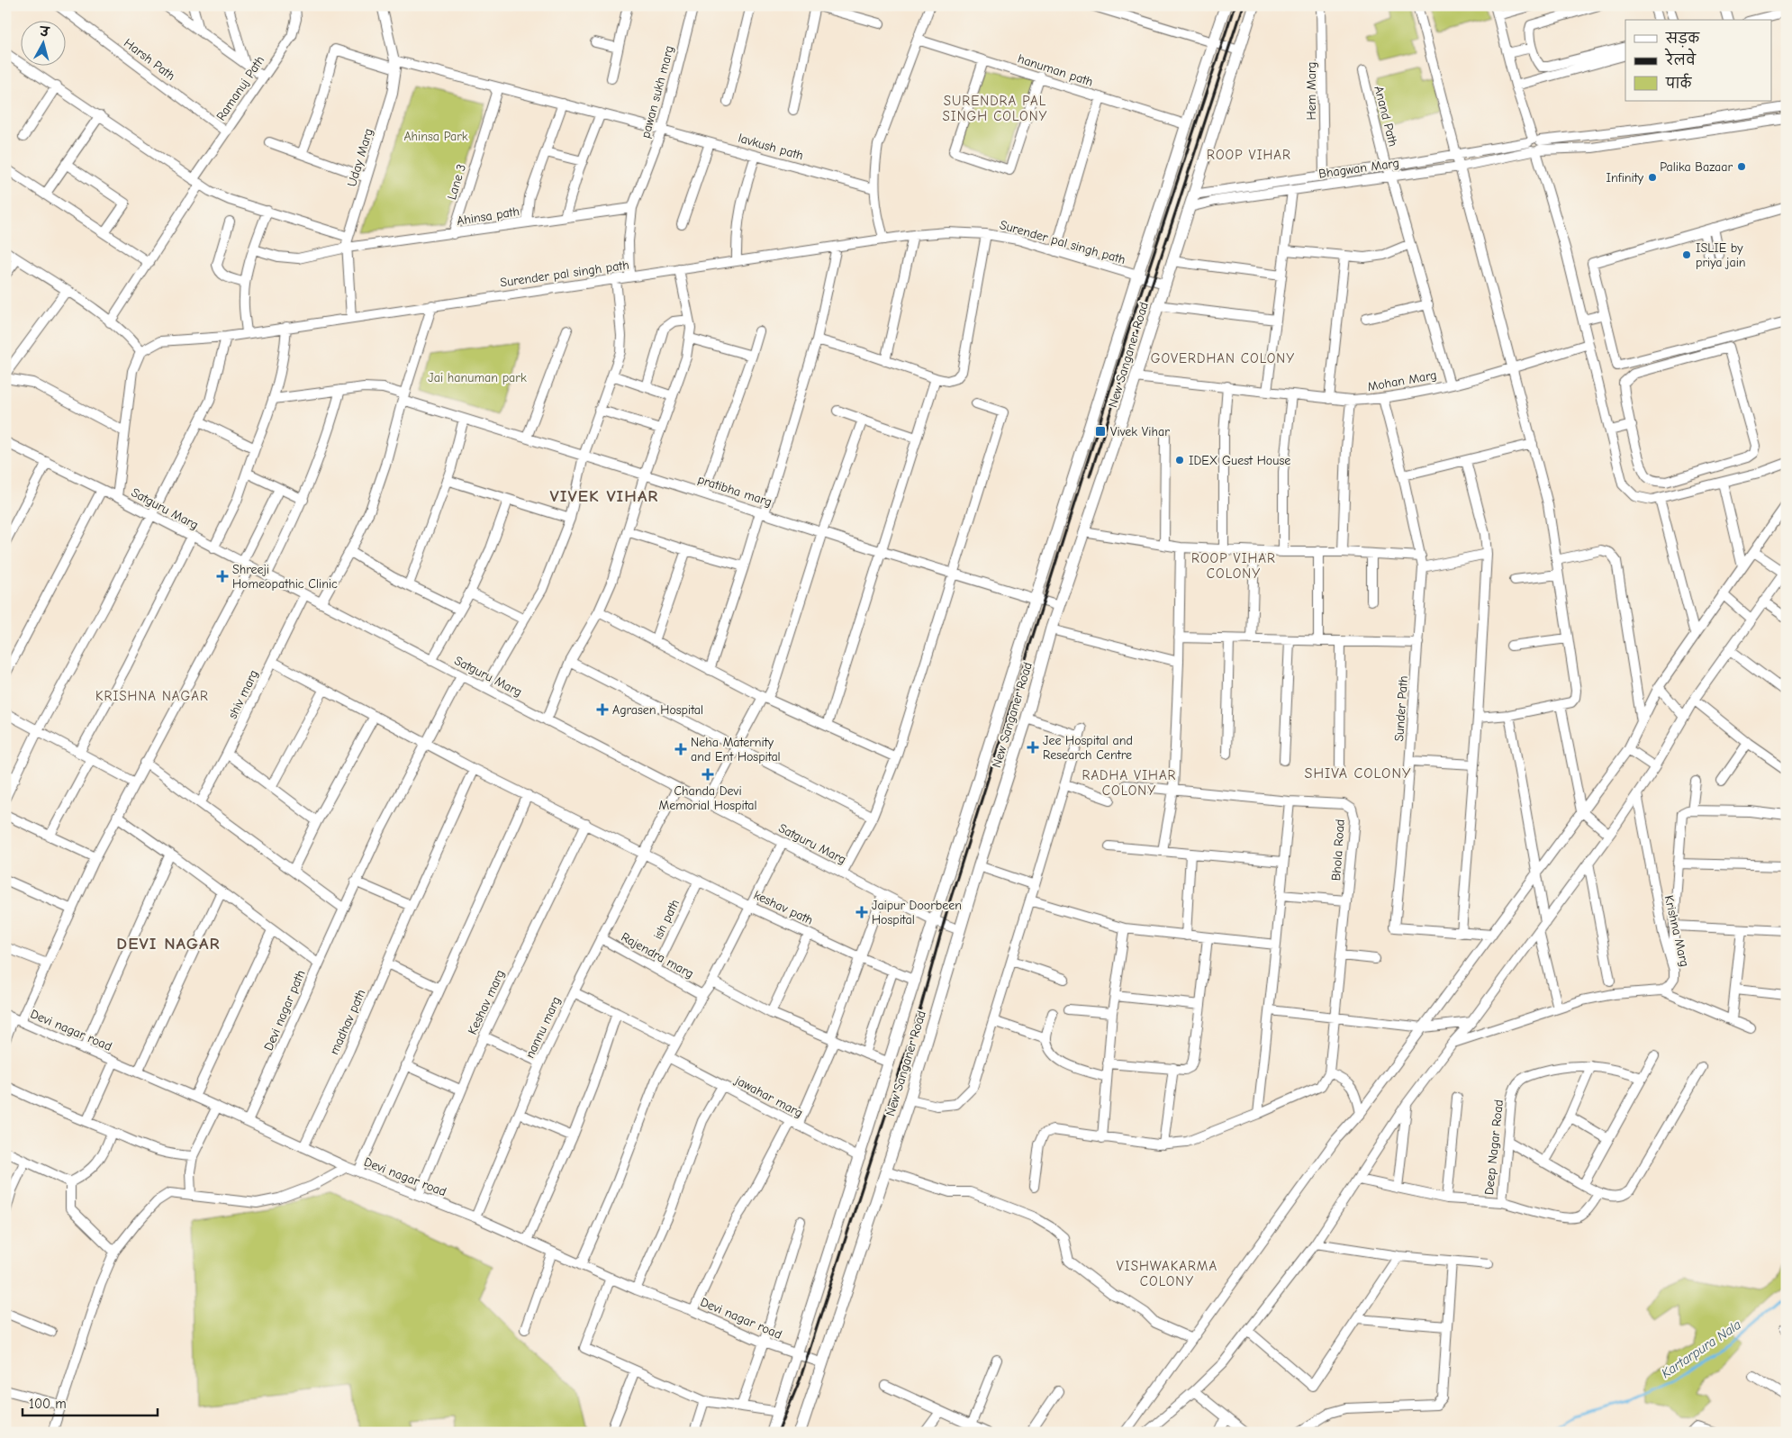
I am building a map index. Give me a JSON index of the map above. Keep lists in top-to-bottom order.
{
  "streets": {
    "main road": ["New Sanganer Road"],
    "street": [
      "Harsh Path",
      "hanuman path",
      "Ramanuj Path",
      "Hem Marg",
      "pawan sukh marg",
      "Anand Path",
      "lavkush path",
      "Uday Marg",
      "Bhagwan Marg",
      "Lane 3",
      "Ahinsa path",
      "Surender pal singh path",
      "Mohan Marg",
      "pratibha marg",
      "Satguru Marg",
      "shiv marg",
      "Sunder Path",
      "Bhola Road",
      "keshav path",
      "ish path",
      "Krishna Marg",
      "Rajendra marg",
      "Keshav marg",
      "Devi nagar path",
      "madhav path",
      "nannu marg",
      "Devi nagar road",
      "jawahar marg",
      "Deep Nagar Road"
    ]
  },
  "crossings": [
    ["Harsh Path", "Ramanuj Path"],
    ["hanuman path", "New Sanganer Road"],
    ["Hem Marg", "Bhagwan Marg"],
    ["pawan sukh marg", "lavkush path"],
    ["pawan sukh marg", "Ahinsa path"],
    ["pawan sukh marg", "Surender pal singh path"],
    ["Anand Path", "Bhagwan Marg"],
    ["Anand Path", "Mohan Marg"],
    ["lavkush path", "Uday Marg"],
    ["lavkush path", "Lane 3"],
    ["Uday Marg", "Ahinsa path"],
    ["Uday Marg", "Surender pal singh path"],
    ["Bhagwan Marg", "New Sanganer Road"],
    ["Lane 3", "Ahinsa path"],
    ["Surender pal singh path", "New Sanganer Road"],
    ["New Sanganer Road", "Mohan Marg"],
    ["New Sanganer Road", "pratibha marg"],
    ["New Sanganer Road", "Satguru Marg"],
    ["New Sanganer Road", "keshav path"],
    ["New Sanganer Road", "Devi nagar road"],
    ["New Sanganer Road", "jawahar marg"],
    ["Mohan Marg", "Sunder Path"],
    ["Satguru Marg", "shiv marg"],
    ["Satguru Marg", "Devi nagar path"],
    ["Satguru Marg", "nannu marg"],
    ["shiv marg", "keshav path"],
    ["keshav path", "ish path"],
    ["keshav path", "Keshav marg"],
    ["keshav path", "Devi nagar path"],
    ["keshav path", "madhav path"],
    ["keshav path", "nannu marg"],
    ["ish path", "Rajendra marg"],
    ["Rajendra marg", "nannu marg"],
    ["Keshav marg", "Devi nagar road"],
    ["Devi nagar path", "Devi nagar road"],
    ["madhav path", "Devi nagar road"],
    ["nannu marg", "Devi nagar road"]
  ],
  "districts": [
    "SURENDRA PAL SINGH COLONY",
    "ROOP VIHAR",
    "GOVERDHAN COLONY",
    "VIVEK VIHAR",
    "ROOP VIHAR COLONY",
    "KRISHNA NAGAR",
    "SHIVA COLONY",
    "RADHA VIHAR COLONY",
    "DEVI NAGAR",
    "VISHWAKARMA COLONY"
  ],
  "water": ["Kartarpura Nala"],
  "parks": ["Ahinsa Park", "Jai hanuman park"],
  "places": {
    "other": [
      "Palika Bazaar",
      "Infinity",
      "ISLIE by priya jain",
      "IDEX Guest House"
    ],
    "transit": ["Vivek Vihar"],
    "health": [
      "Shreeji Homeopathic Clinic",
      "Agrasen Hospital",
      "Jee Hospital and Research Centre",
      "Neha Maternity and Ent Hospital",
      "Chanda Devi Memorial Hospital",
      "Jaipur Doorbeen Hospital"
    ]
  },
  "legend": ["सड़क", "रेलवे", "पार्क"],
  "scale_bar": "100 m",
  "north": "top"
}
